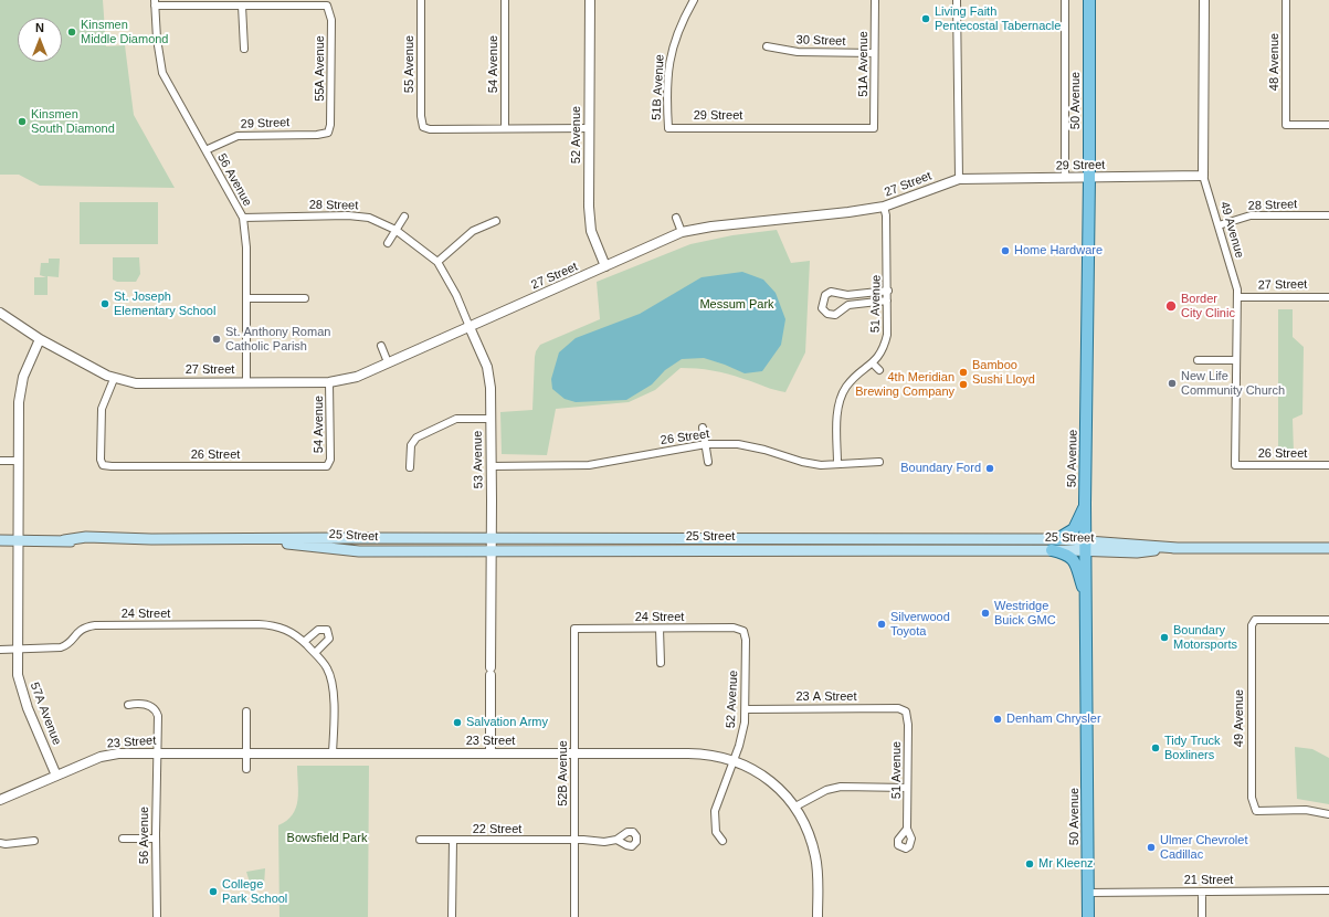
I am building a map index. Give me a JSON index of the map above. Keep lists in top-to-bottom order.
{
  "streets": {
    "main road": ["50 Avenue", "25 Street"],
    "street": [
      "30 Street",
      "48 Avenue",
      "55 Avenue",
      "54 Avenue",
      "51A Avenue",
      "55A Avenue",
      "51B Avenue",
      "29 Street",
      "52 Avenue",
      "56 Avenue",
      "27 Street",
      "28 Street",
      "49 Avenue",
      "51 Avenue",
      "26 Street",
      "53 Avenue",
      "24 Street",
      "23 A Street",
      "57A Avenue",
      "23 Street",
      "52B Avenue",
      "22 Street",
      "21 Street"
    ]
  },
  "crossings": [
    ["30 Street", "51A Avenue"],
    ["55 Avenue", "54 Avenue"],
    ["54 Avenue", "27 Street"],
    ["54 Avenue", "26 Street"],
    ["51A Avenue", "29 Street"],
    ["55A Avenue", "29 Street"],
    ["51B Avenue", "29 Street"],
    ["50 Avenue", "29 Street"],
    ["50 Avenue", "25 Street"],
    ["50 Avenue", "21 Street"],
    ["29 Street", "56 Avenue"],
    ["29 Street", "27 Street"],
    ["29 Street", "49 Avenue"],
    ["52 Avenue", "27 Street"],
    ["52 Avenue", "24 Street"],
    ["52 Avenue", "23 A Street"],
    ["52 Avenue", "23 Street"],
    ["56 Avenue", "27 Street"],
    ["56 Avenue", "28 Street"],
    ["56 Avenue", "23 Street"],
    ["27 Street", "49 Avenue"],
    ["27 Street", "51 Avenue"],
    ["27 Street", "26 Street"],
    ["27 Street", "53 Avenue"],
    ["27 Street", "57A Avenue"],
    ["28 Street", "49 Avenue"],
    ["28 Street", "53 Avenue"],
    ["49 Avenue", "26 Street"],
    ["51 Avenue", "26 Street"],
    ["51 Avenue", "23 A Street"],
    ["26 Street", "53 Avenue"],
    ["53 Avenue", "25 Street"],
    ["53 Avenue", "23 Street"],
    ["25 Street", "57A Avenue"],
    ["24 Street", "57A Avenue"],
    ["24 Street", "52B Avenue"],
    ["57A Avenue", "23 Street"],
    ["23 Street", "52B Avenue"],
    ["52B Avenue", "22 Street"]
  ],
  "parks": ["Messum Park", "Bowsfield Park"],
  "places": [
    "Living Faith Pentecostal Tabernacle",
    "Kinsmen Middle Diamond",
    "Kinsmen South Diamond",
    "Home Hardware",
    "St. Joseph Elementary School",
    "Border City Clinic",
    "St. Anthony Roman Catholic Parish",
    "Bamboo Sushi Lloyd",
    "New Life Community Church",
    "4th Meridian Brewing Company",
    "Boundary Ford",
    "Westridge Buick GMC",
    "Silverwood Toyota",
    "Boundary Motorsports",
    "Denham Chrysler",
    "Salvation Army",
    "Tidy Truck Boxliners",
    "Ulmer Chevrolet Cadillac",
    "Mr Kleenz",
    "College Park School"
  ],
  "north": "top"
}
